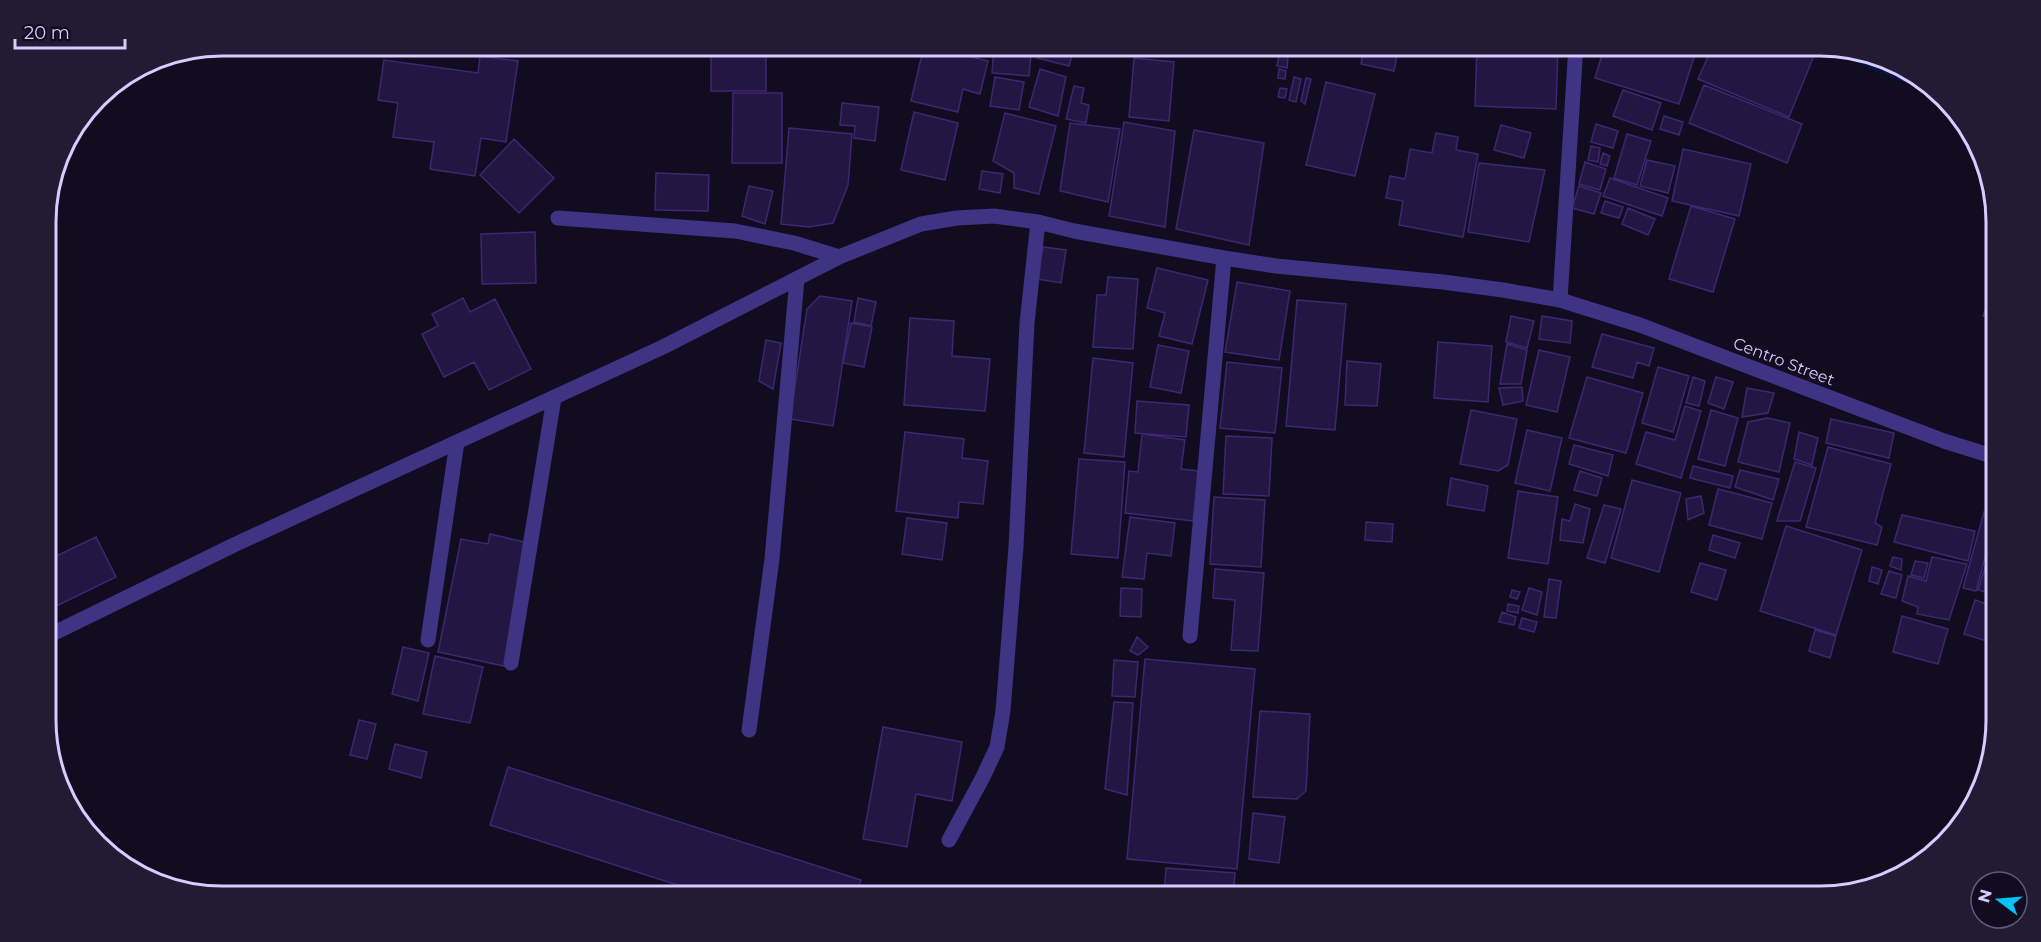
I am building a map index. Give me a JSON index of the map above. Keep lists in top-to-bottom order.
{
  "streets": {
    "street": ["Centro Street"]
  },
  "scale_bar": "20 m",
  "north": "left"
}
